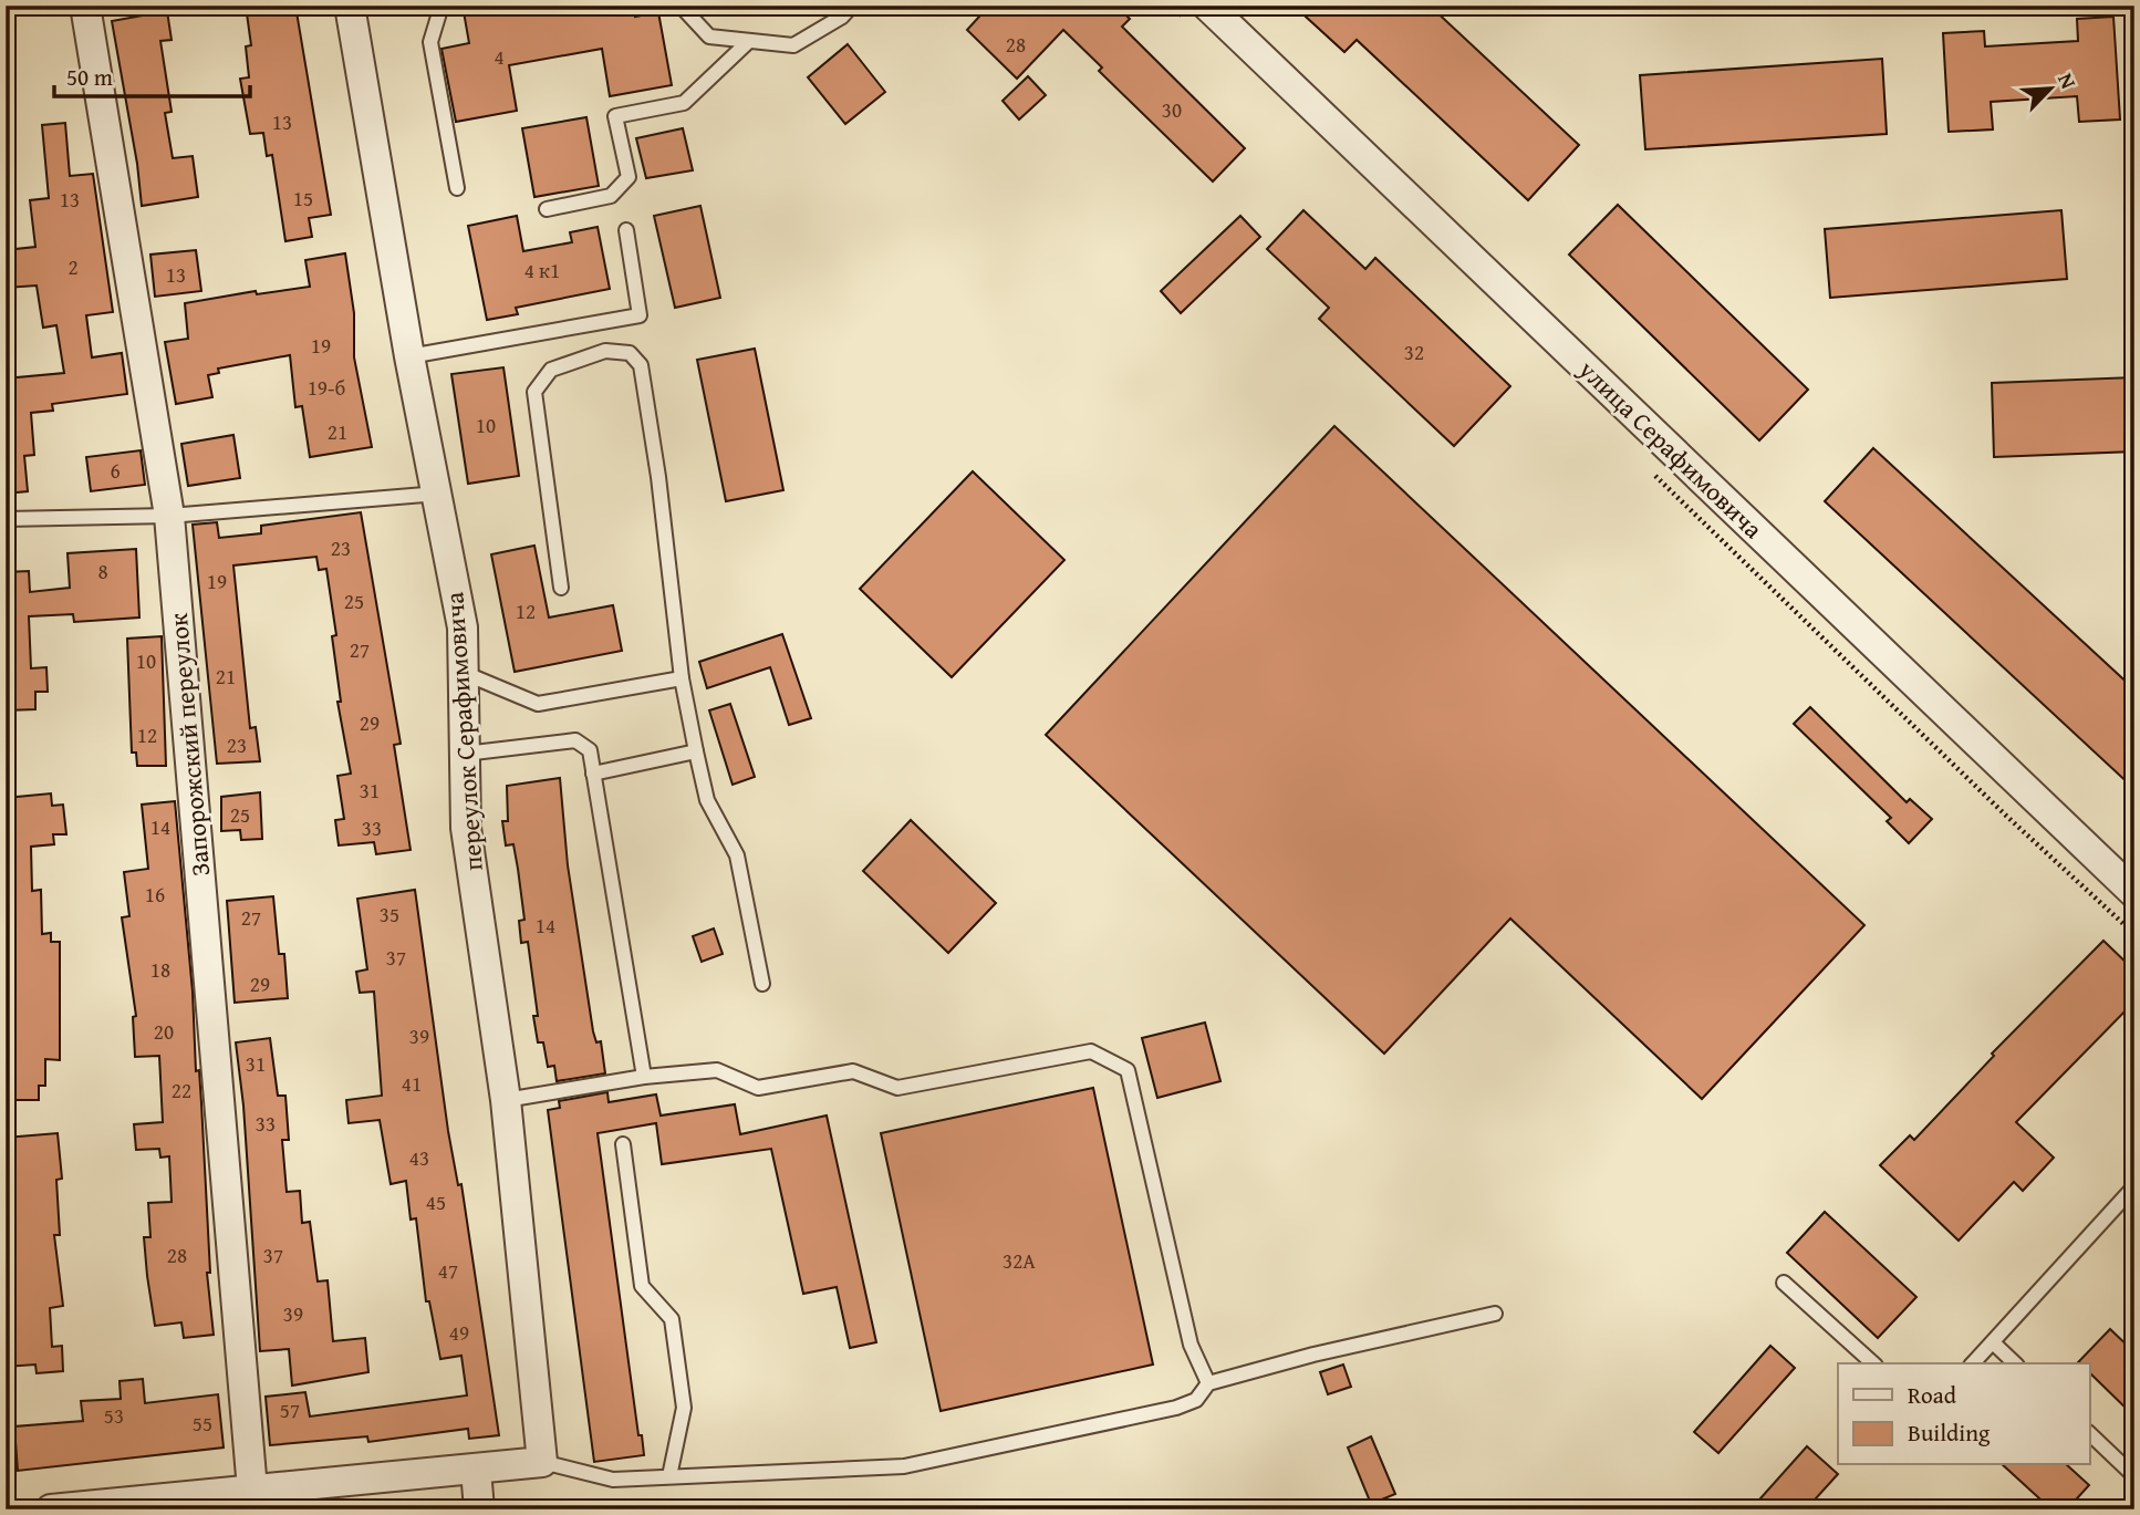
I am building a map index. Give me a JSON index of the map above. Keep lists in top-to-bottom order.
{
  "streets": {
    "street": ["улица Серафимовича", "переулок Серафимовича", "Запорожский переулок"]
  },
  "house_numbers": [
    "28",
    "4",
    "30",
    "13",
    "15",
    "13",
    "2",
    "4 к1",
    "13",
    "19",
    "32",
    "19-б",
    "10",
    "21",
    "6",
    "23",
    "8",
    "19",
    "25",
    "12",
    "27",
    "10",
    "21",
    "29",
    "12",
    "23",
    "31",
    "25",
    "14",
    "33",
    "16",
    "35",
    "27",
    "14",
    "37",
    "18",
    "29",
    "20",
    "39",
    "31",
    "41",
    "22",
    "33",
    "43",
    "45",
    "28",
    "37",
    "32А",
    "47",
    "39",
    "49",
    "57",
    "53",
    "55"
  ],
  "legend": ["Road", "Building"],
  "scale_bar": "50 m",
  "north": "top right"
}
